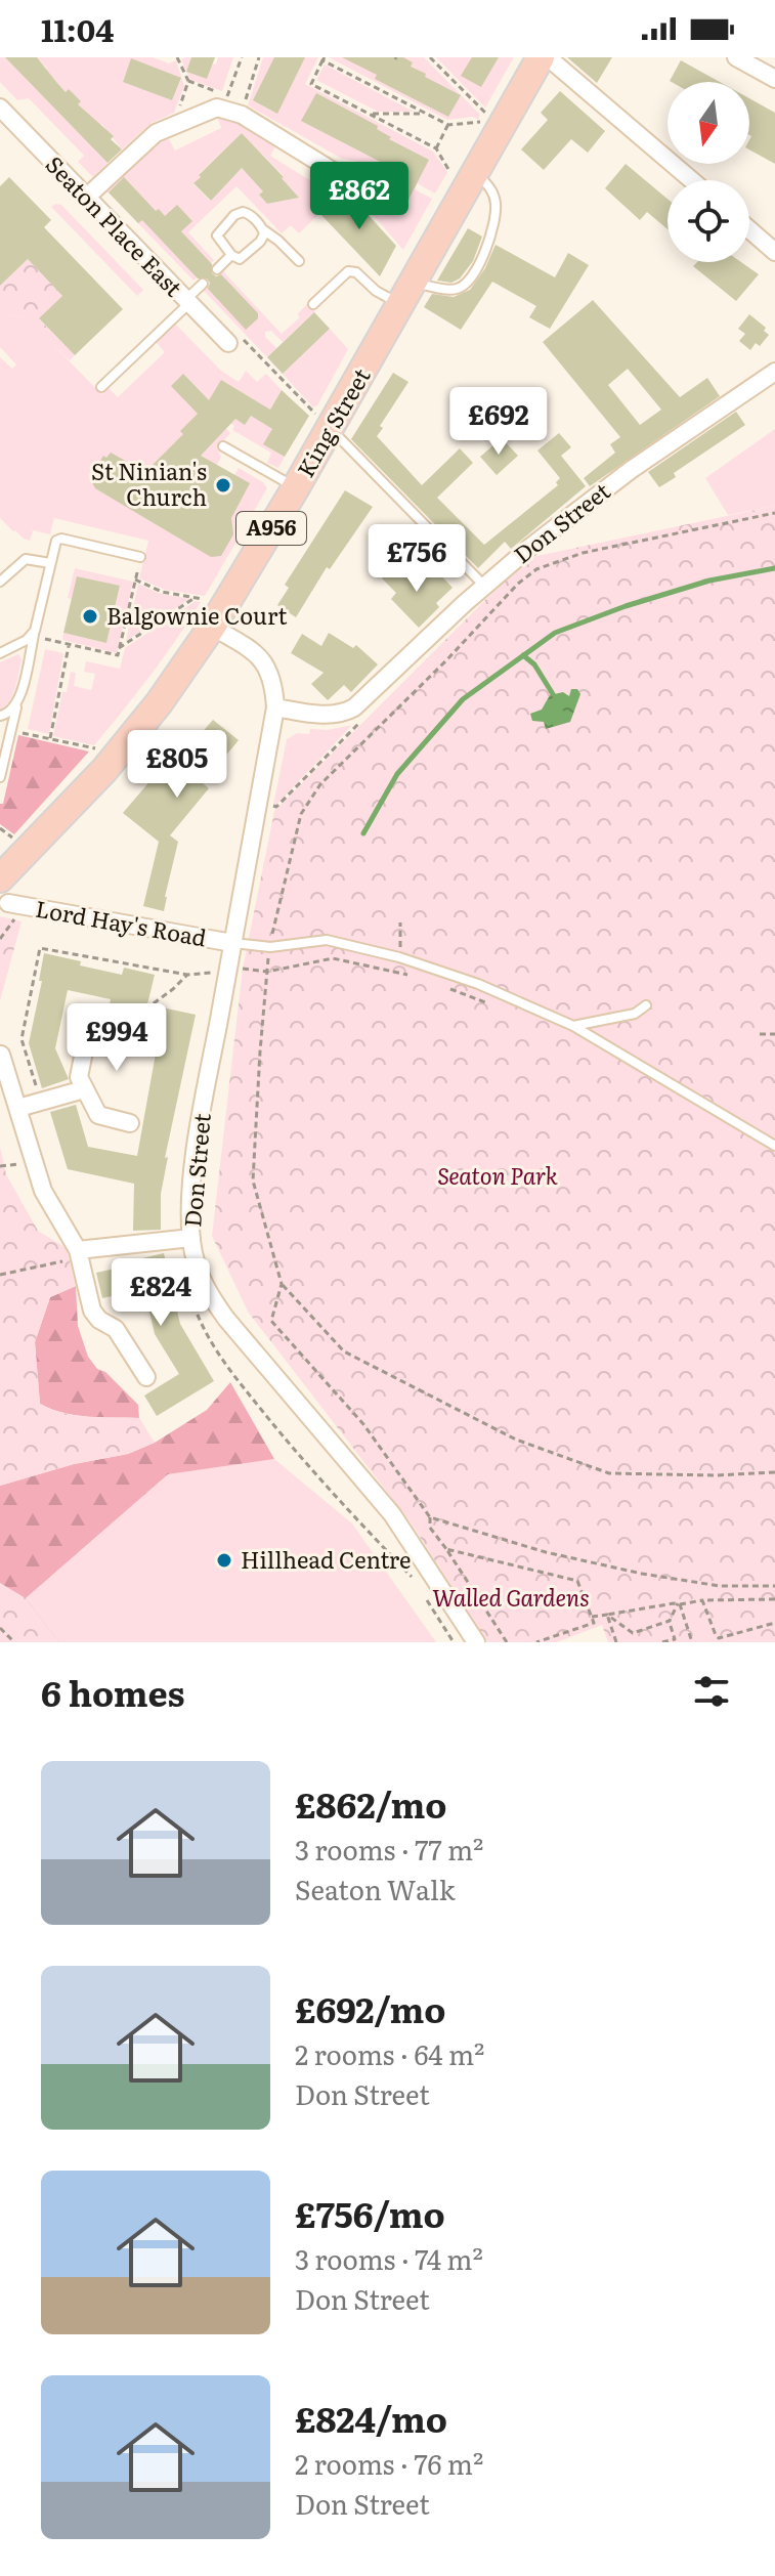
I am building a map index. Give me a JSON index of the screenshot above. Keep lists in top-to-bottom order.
{
  "streets": {
    "main road": ["King Street", "A956"],
    "street": ["Seaton Place East", "Don Street", "Lord Hay's Road"]
  },
  "crossings": [
    ["King Street", "Don Street"],
    ["King Street", "Lord Hay's Road"],
    ["Don Street", "Lord Hay's Road"]
  ],
  "parks": ["Seaton Park", "Walled Gardens"],
  "places": ["St Ninian's Church", "Balgownie Court", "Hillhead Centre"],
  "north": "bottom",
  "page": {
    "status": "11:04",
    "price": [
      "£862",
      "£692",
      "£756",
      "£805",
      "£994",
      "£824"
    ],
    "heading": "6 homes",
    "list": [
      {
        "name": "£862/mo",
        "note": "3 rooms · 77 m² · Seaton Walk"
      },
      {
        "name": "£692/mo",
        "note": "2 rooms · 64 m² · Don Street"
      },
      {
        "name": "£756/mo",
        "note": "3 rooms · 74 m² · Don Street"
      },
      {
        "name": "£824/mo",
        "note": "2 rooms · 76 m² · Don Street"
      }
    ]
  }
}
